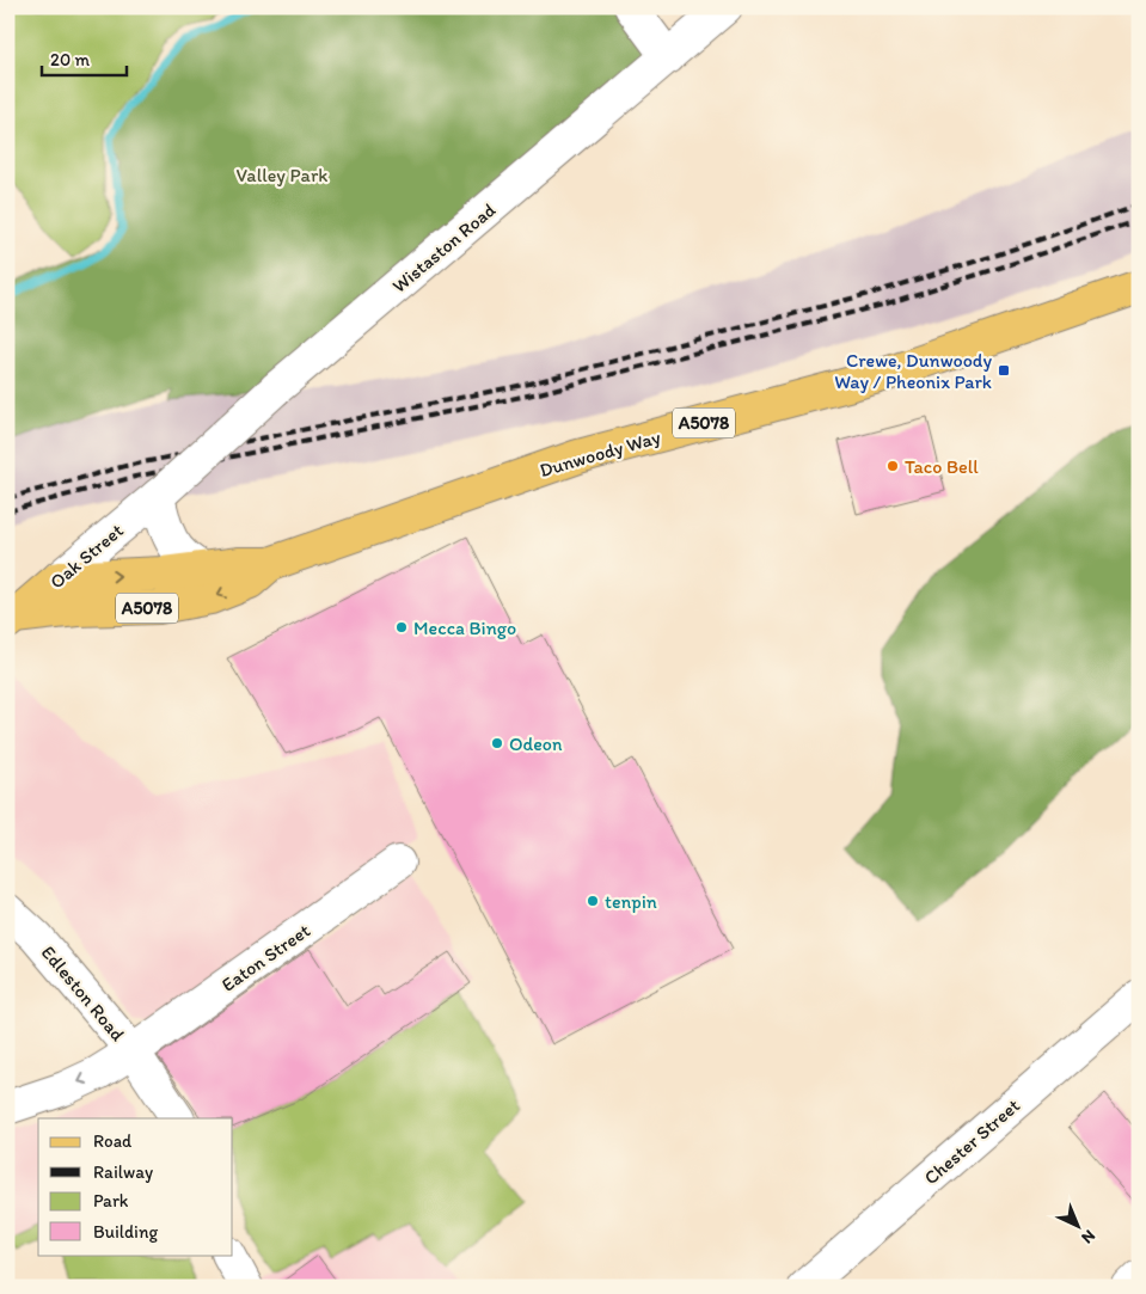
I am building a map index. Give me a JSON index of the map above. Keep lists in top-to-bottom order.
{
  "streets": {
    "main road": ["A5078", "Dunwoody Way", "Oak Street"],
    "street": [
      "Wistaston Road",
      "Eaton Street",
      "Edleston Road",
      "Chester Street"
    ]
  },
  "crossings": [
    ["Wistaston Road", "Oak Street"],
    ["Dunwoody Way", "Oak Street"],
    ["Eaton Street", "Edleston Road"]
  ],
  "parks": ["Valley Park"],
  "places": {
    "transit": ["Crewe, Dunwoody Way / Pheonix Park"],
    "other": [
      "Taco Bell",
      "Mecca Bingo",
      "Odeon",
      "tenpin"
    ]
  },
  "legend": [
    "Road",
    "Railway",
    "Park",
    "Building"
  ],
  "scale_bar": "20 m",
  "north": "bottom right"
}
